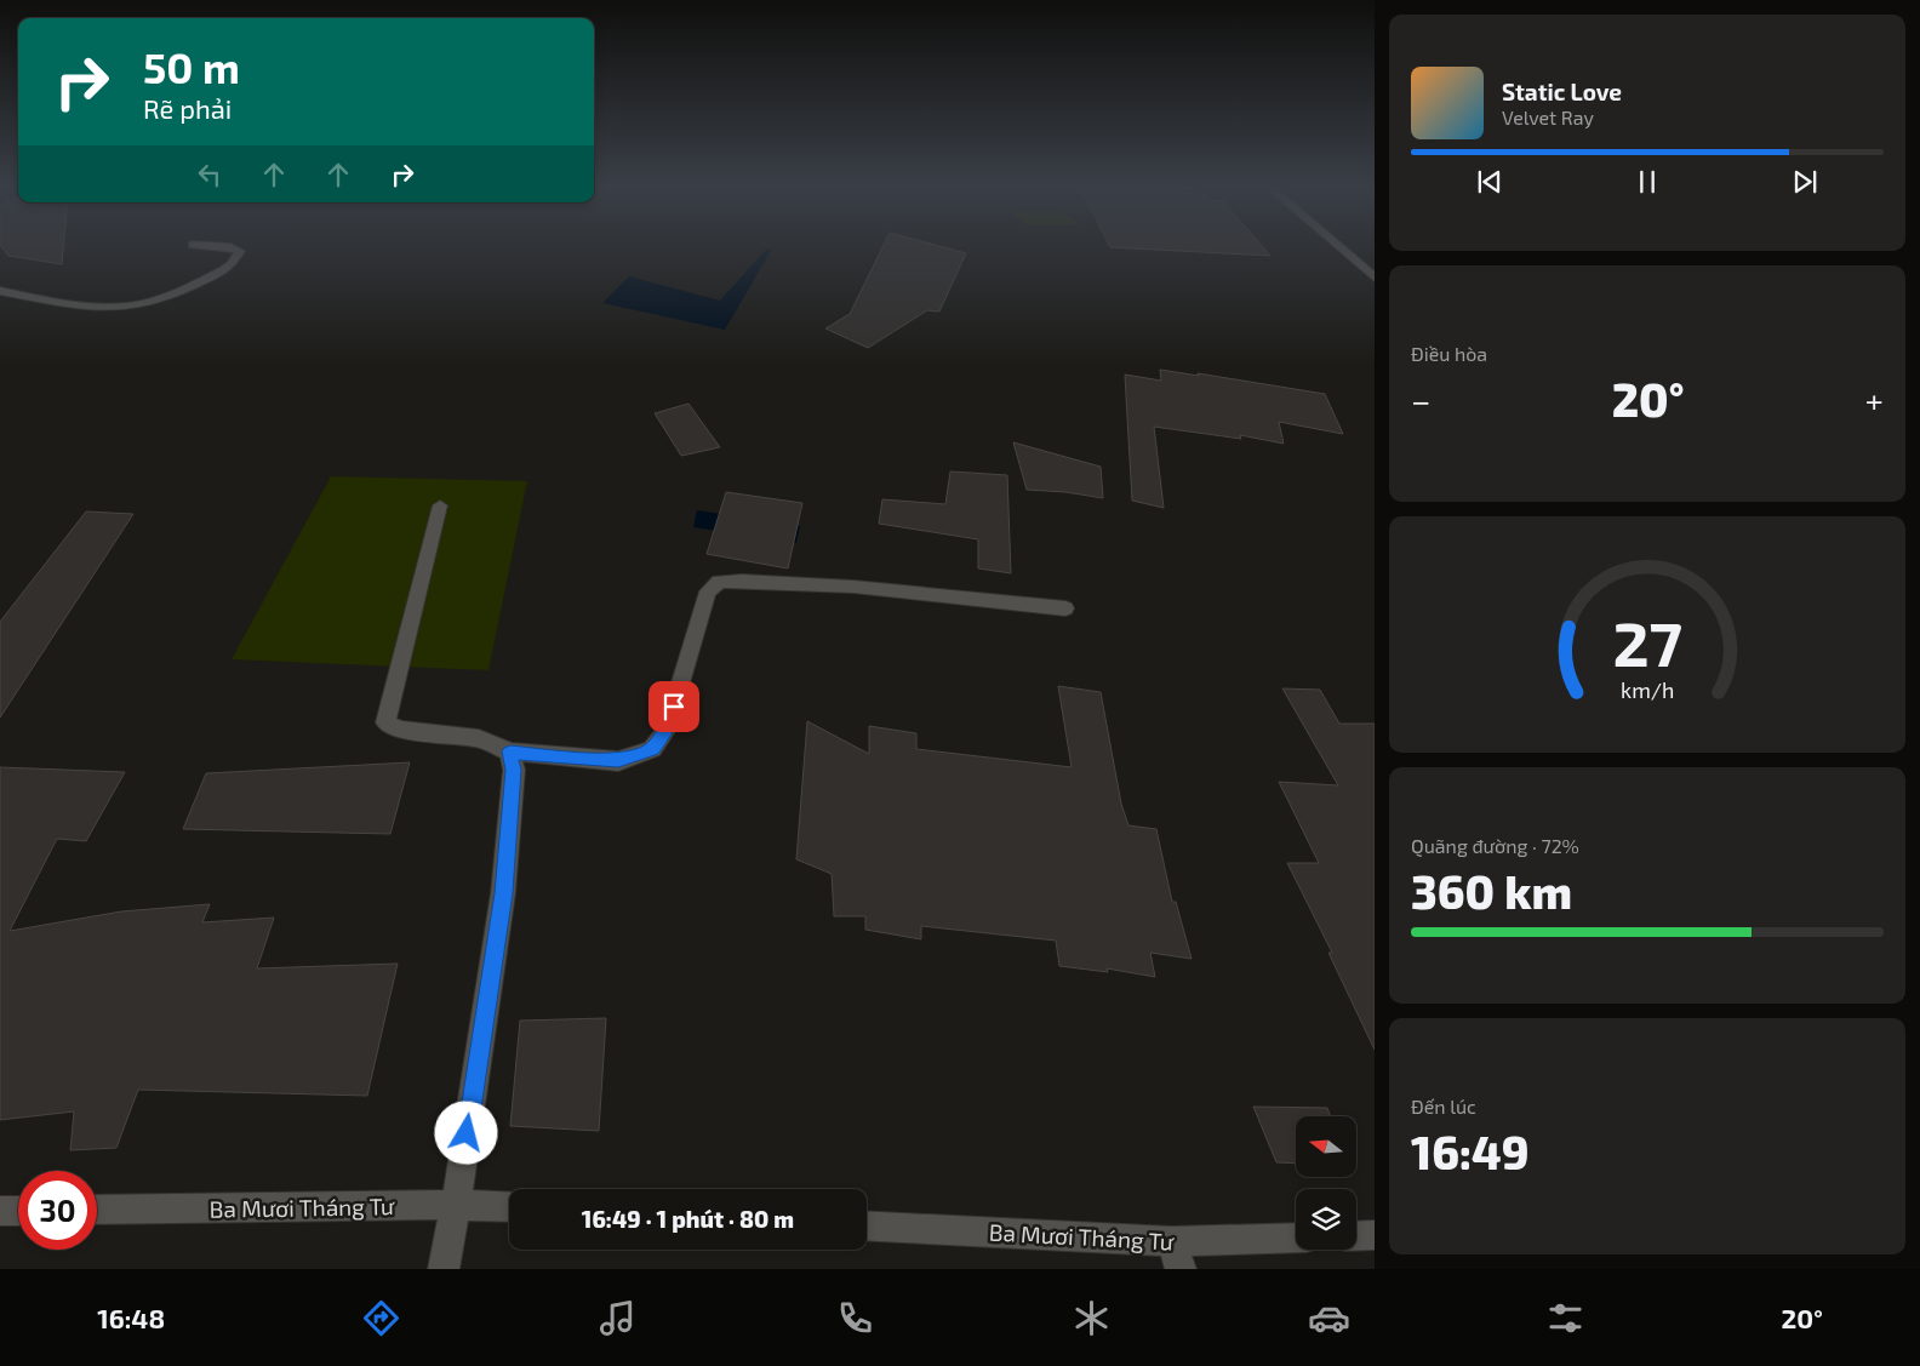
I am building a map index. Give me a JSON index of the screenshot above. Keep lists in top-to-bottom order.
{
  "streets": {
    "street": ["Ba Mươi Tháng Tư"]
  },
  "north": "left",
  "page": {
    "turn": ["50 m", "Rẽ phải"],
    "song": ["Static Love", "Velvet Ray"],
    "tile": [
      "Điều hòa",
      ["Quãng đường · 72%", "360 km"],
      ["Đến lúc", "16:49"]
    ],
    "heat": ["−", "20°", "+"],
    "limit": "30",
    "trip": "16:49 · 1 phút · 80 m",
    "tabs": ["16:48", "20°"],
    "gauge": ["27", "km/h"]
  }
}
